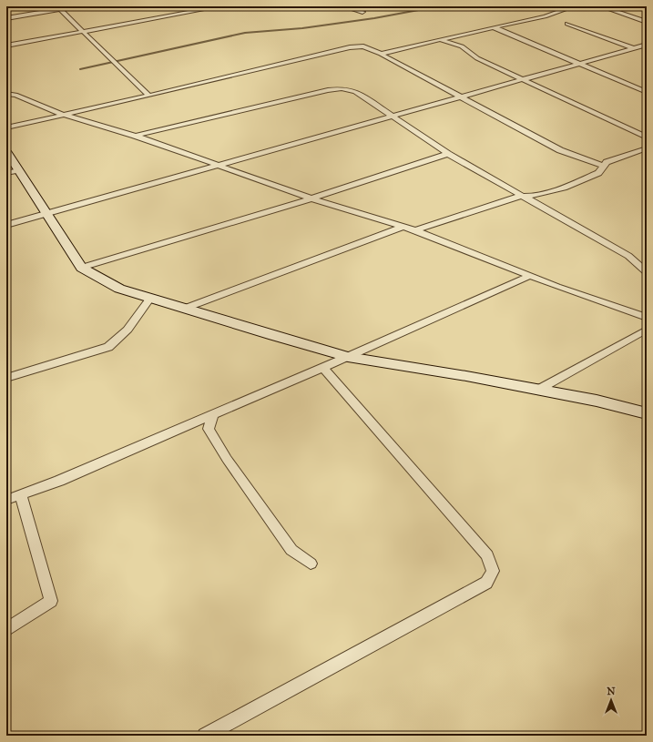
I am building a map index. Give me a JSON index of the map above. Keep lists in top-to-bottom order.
{
  "north": "top"
}
